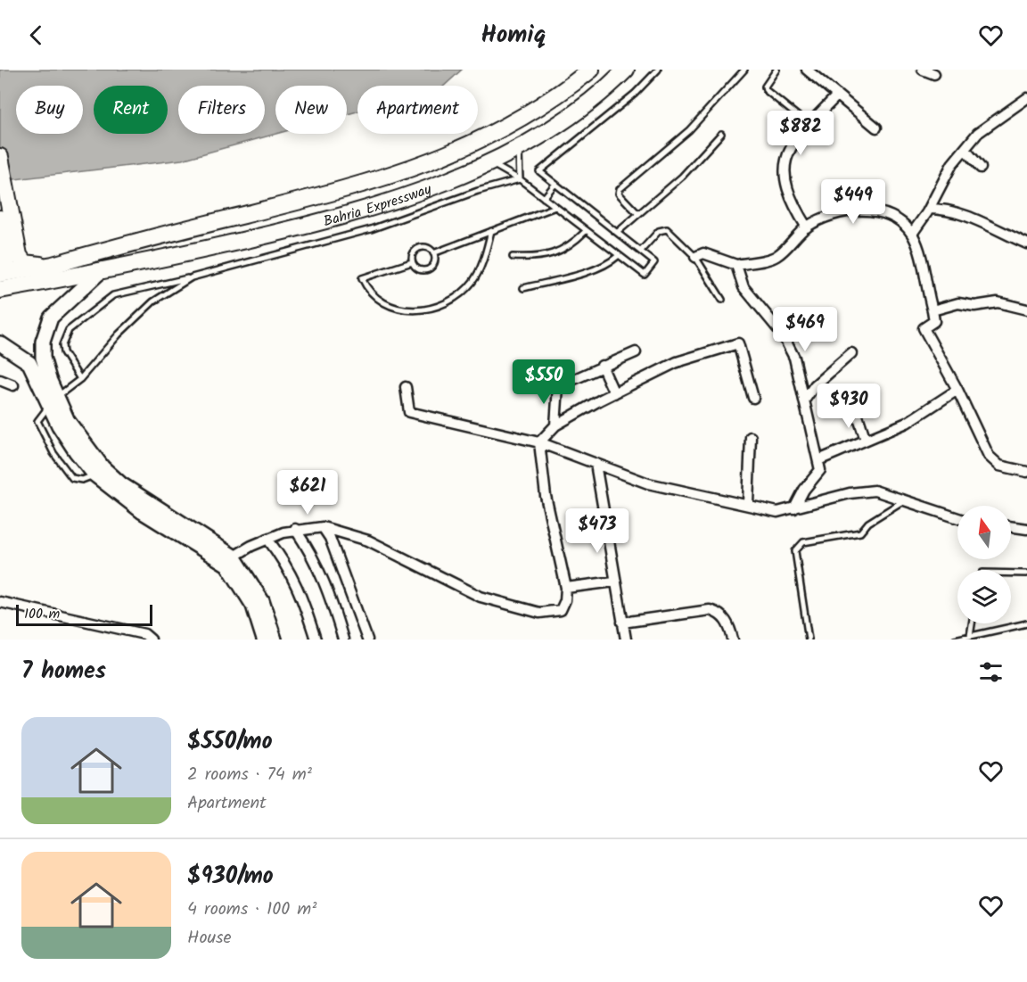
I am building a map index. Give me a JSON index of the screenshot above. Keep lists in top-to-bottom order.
{
  "streets": {
    "main road": ["Bahria Expressway"]
  },
  "scale_bar": "100 m",
  "north": "top",
  "page": {
    "header": "Homiq",
    "chip": [
      "Buy",
      "Rent",
      "Filters",
      "New",
      "Apartment"
    ],
    "price": [
      "$882",
      "$449",
      "$469",
      "$550",
      "$930",
      "$621",
      "$473"
    ],
    "scale": "100 m",
    "heading": "7 homes",
    "list": [
      {
        "name": "$550/mo",
        "note": "2 rooms · 74 m² · Apartment"
      },
      {
        "name": "$930/mo",
        "note": "4 rooms · 100 m² · House"
      }
    ]
  }
}
